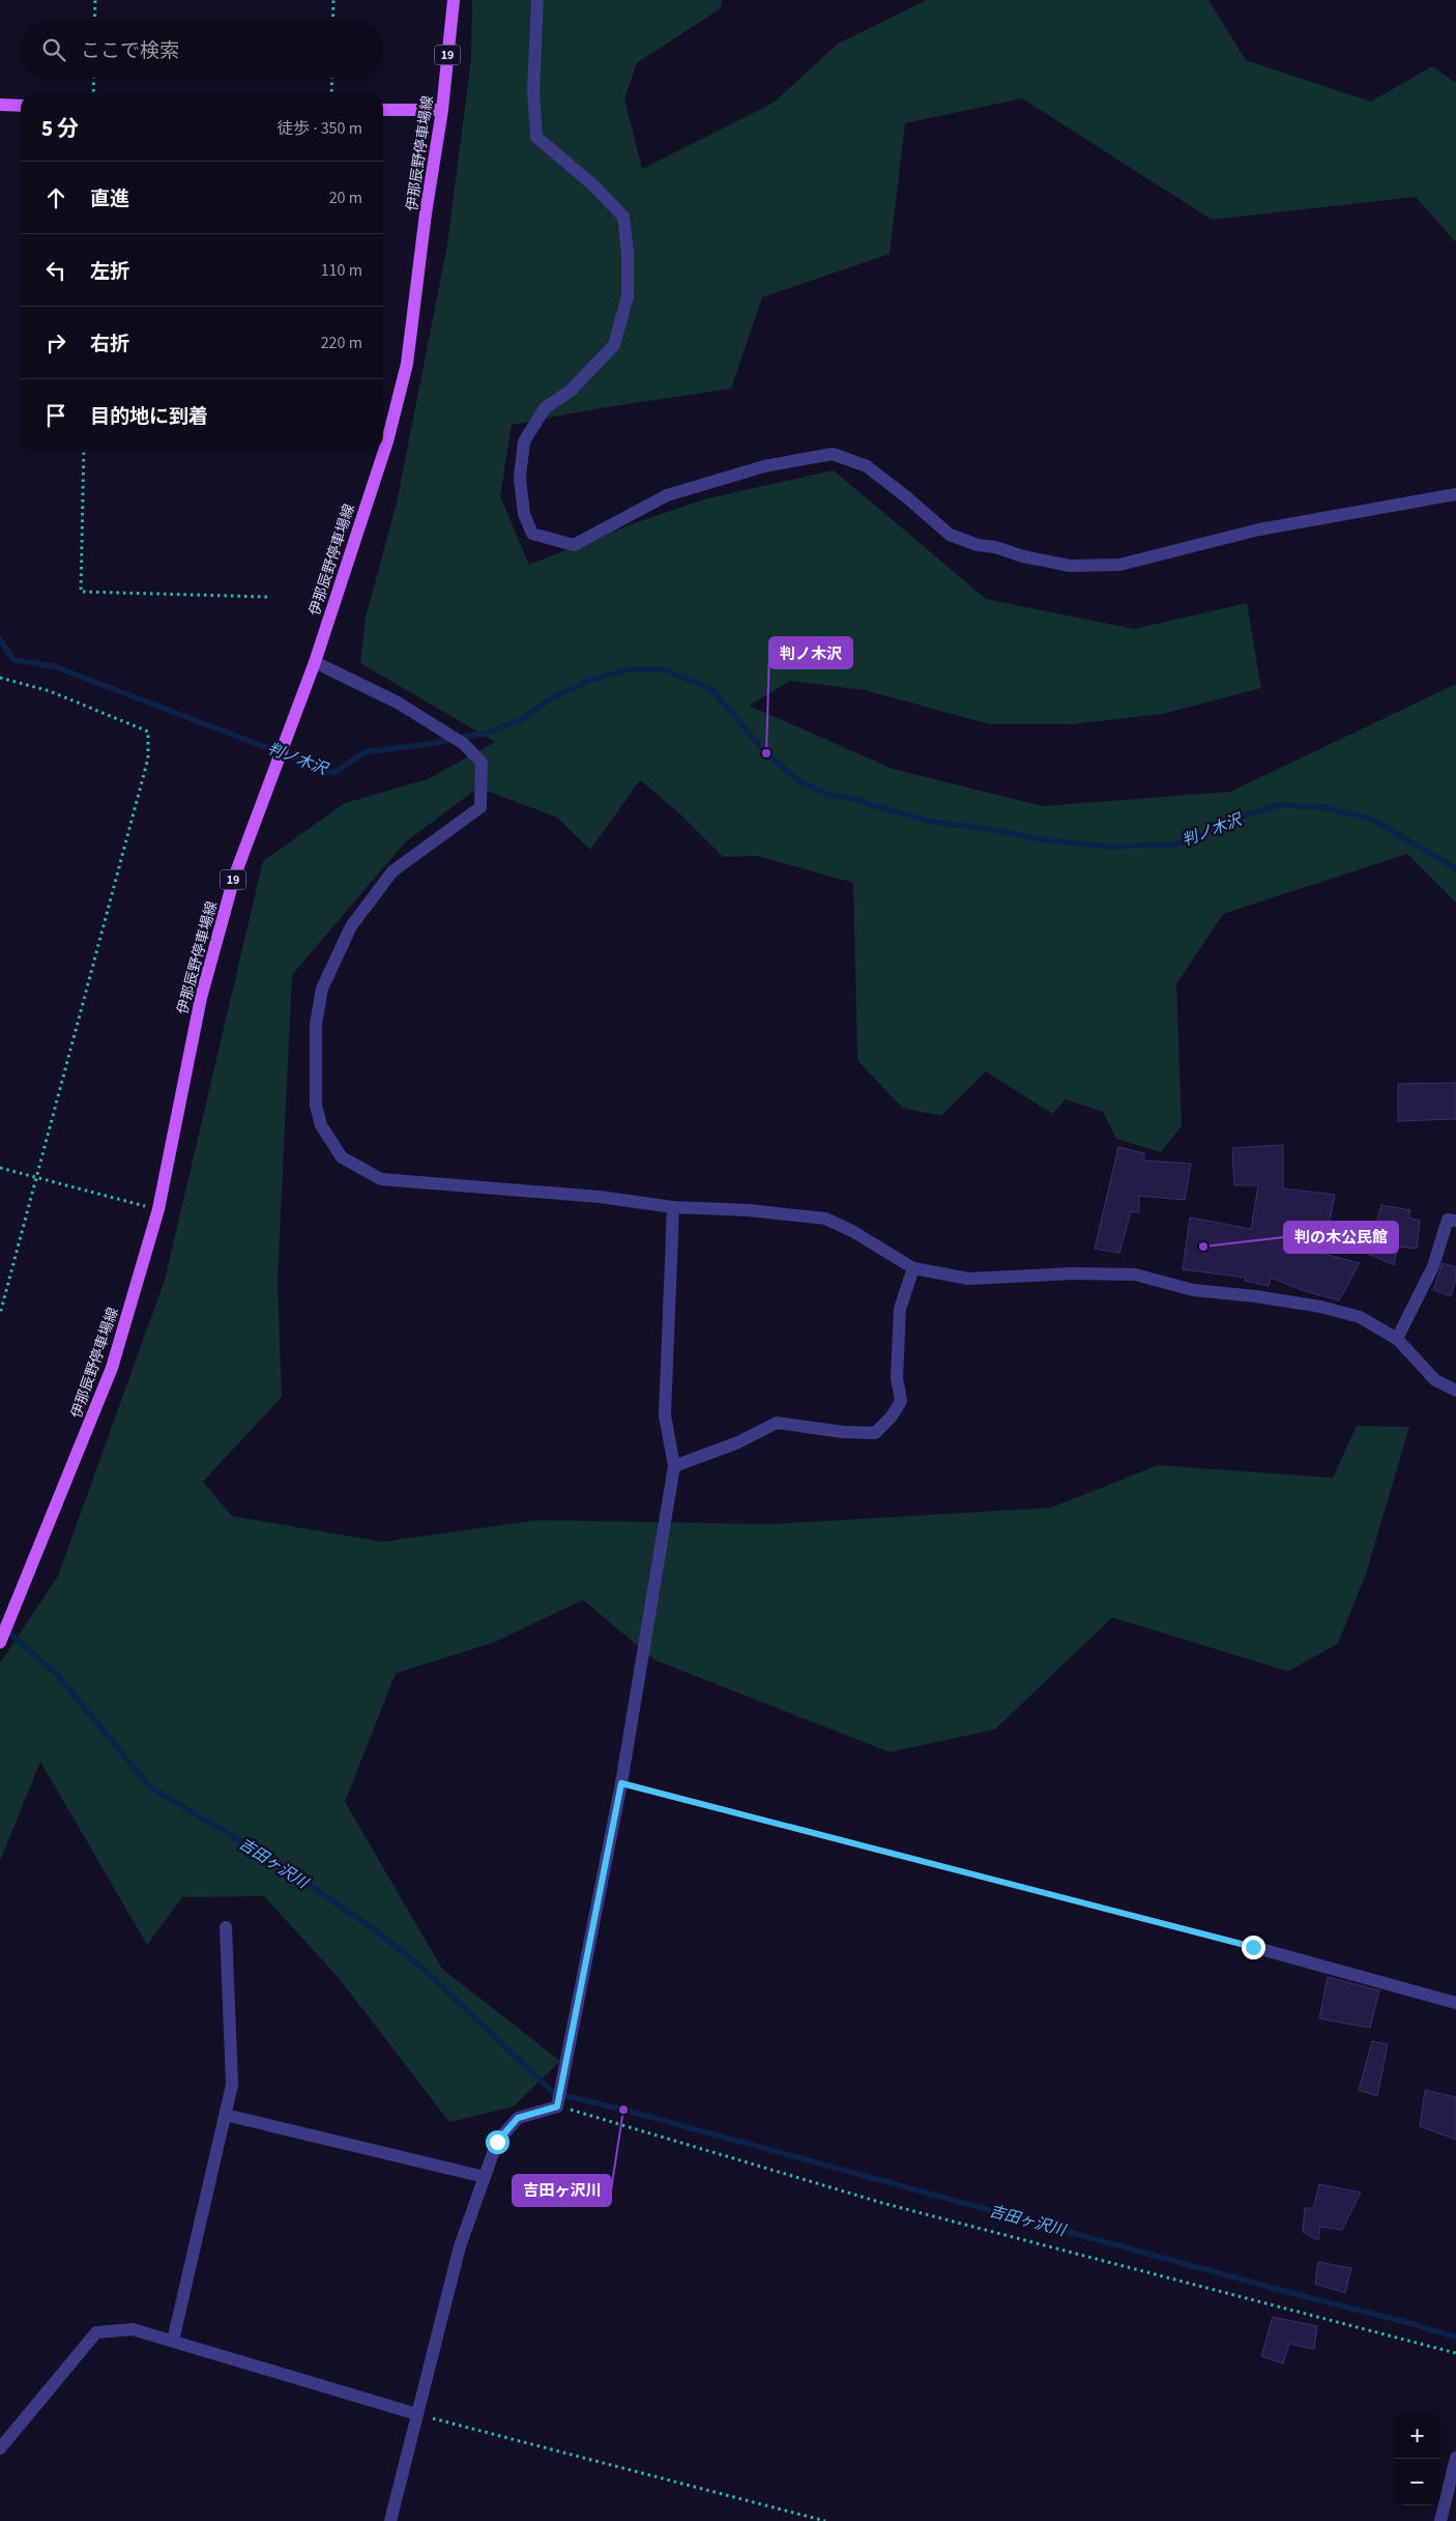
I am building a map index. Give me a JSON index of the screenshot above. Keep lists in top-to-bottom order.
{
  "streets": {
    "main road": ["19", "伊那辰野停車場線"]
  },
  "water": ["判ノ木沢", "吉田ヶ沢川"],
  "places": ["判ノ木沢", "判の木公民館", "吉田ヶ沢川"],
  "page": {
    "search": "ここで検索",
    "heading": ["5 分", "徒歩 · 350 m"],
    "list": [
      ["直進", "20 m"],
      ["左折", "110 m"],
      ["右折", "220 m"],
      "目的地に到着"
    ],
    "map_buttons": ["+", "−"]
  }
}
